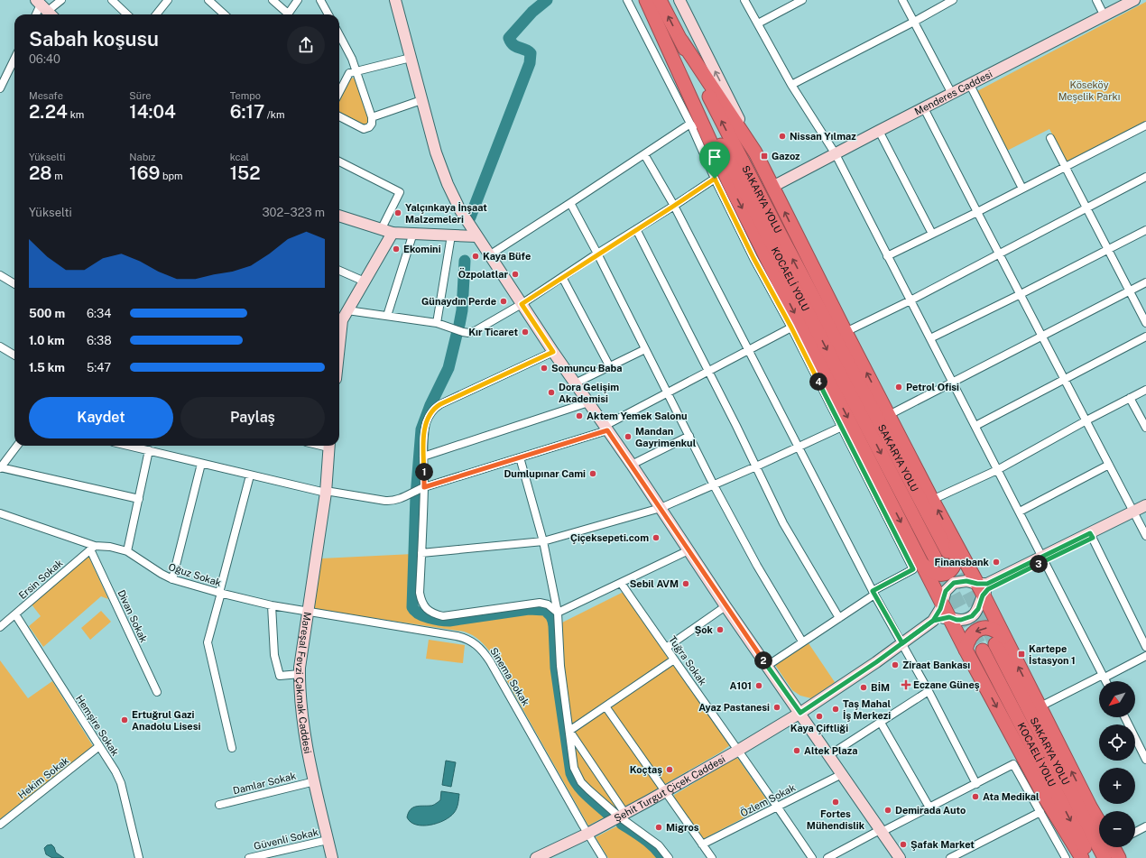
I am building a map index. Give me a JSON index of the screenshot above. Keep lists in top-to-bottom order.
{
  "streets": {
    "highway": ["SAKARYA YOLU", "KOCAELİ YOLU"],
    "main road": ["Menderes Caddesi", "Mareşal Fevzi Çakmak Caddesi", "Şehit Turgut Çiçek Caddesi"],
    "street": [
      "Oğuz Sokak",
      "Ersin Sokak",
      "Divan Sokak",
      "Tuğra Sokak",
      "Sinema Sokak",
      "Hemşire Sokak",
      "Hekim Sokak",
      "Damlar Sokak",
      "Özlem Sokak",
      "Güvenli Sokak"
    ]
  },
  "crossings": [
    ["Oğuz Sokak", "Ersin Sokak"],
    ["Oğuz Sokak", "Divan Sokak"],
    ["Oğuz Sokak", "Sinema Sokak"],
    ["Oğuz Sokak", "Mareşal Fevzi Çakmak Caddesi"],
    ["Ersin Sokak", "Divan Sokak"],
    ["Ersin Sokak", "Hemşire Sokak"],
    ["Tuğra Sokak", "Şehit Turgut Çiçek Caddesi"],
    ["Tuğra Sokak", "Özlem Sokak"],
    ["Sinema Sokak", "Mareşal Fevzi Çakmak Caddesi"],
    ["Sinema Sokak", "Şehit Turgut Çiçek Caddesi"],
    ["Mareşal Fevzi Çakmak Caddesi", "Damlar Sokak"],
    ["Mareşal Fevzi Çakmak Caddesi", "Güvenli Sokak"],
    ["Hemşire Sokak", "Hekim Sokak"]
  ],
  "parks": ["Köseköy Meşelik Parkı"],
  "places": {
    "other": [
      "Nissan Yılmaz",
      "Yalçınkaya İnşaat Malzemeleri",
      "Ekomini",
      "Kaya Büfe",
      "Özpolatlar",
      "Günaydın Perde",
      "Kır Ticaret",
      "Somuncu Baba",
      "Petrol Ofisi",
      "Dora Gelişim Akademisi",
      "Aktem Yemek Salonu",
      "Mandan Gayrimenkul",
      "Dumlupınar Cami",
      "Çiçeksepeti.com",
      "Finansbank",
      "Sebil AVM",
      "Şok",
      "Ziraat Bankası",
      "A101",
      "BİM",
      "Ayaz Pastanesi",
      "Taş Mahal İş Merkezi",
      "Kaya Çiftliği",
      "Ertuğrul Gazi Anadolu Lisesi",
      "Altek Plaza",
      "Koçtaş",
      "Ata Medikal",
      "Fortes Mühendislik",
      "Demirada Auto",
      "Migros",
      "Şafak Market"
    ],
    "transit": ["Gazoz", "Kartepe İstasyon 1"],
    "health": ["Eczane Güneş"]
  },
  "north": "bottom left",
  "page": {
    "heading": ["Sabah koşusu", "06:40"],
    "stats": [
      ["Mesafe", "2.24 km"],
      ["Süre", "14:04"],
      ["Tempo", "6:17 /km"],
      ["Yükselti", "28 m"],
      ["Nabız", "169 bpm"],
      ["kcal", "152"]
    ],
    "chart": ["Yükselti", "302–323 m"],
    "list": [
      {
        "name": "500 m",
        "note": "6:34"
      },
      {
        "name": "1.0 km",
        "note": "6:38"
      },
      {
        "name": "1.5 km",
        "note": "5:47"
      }
    ],
    "pins": [
      "4",
      "1",
      "3",
      "2"
    ],
    "buttons": ["Kaydet", "Paylaş"],
    "map_buttons": ["+", "−"]
  }
}
